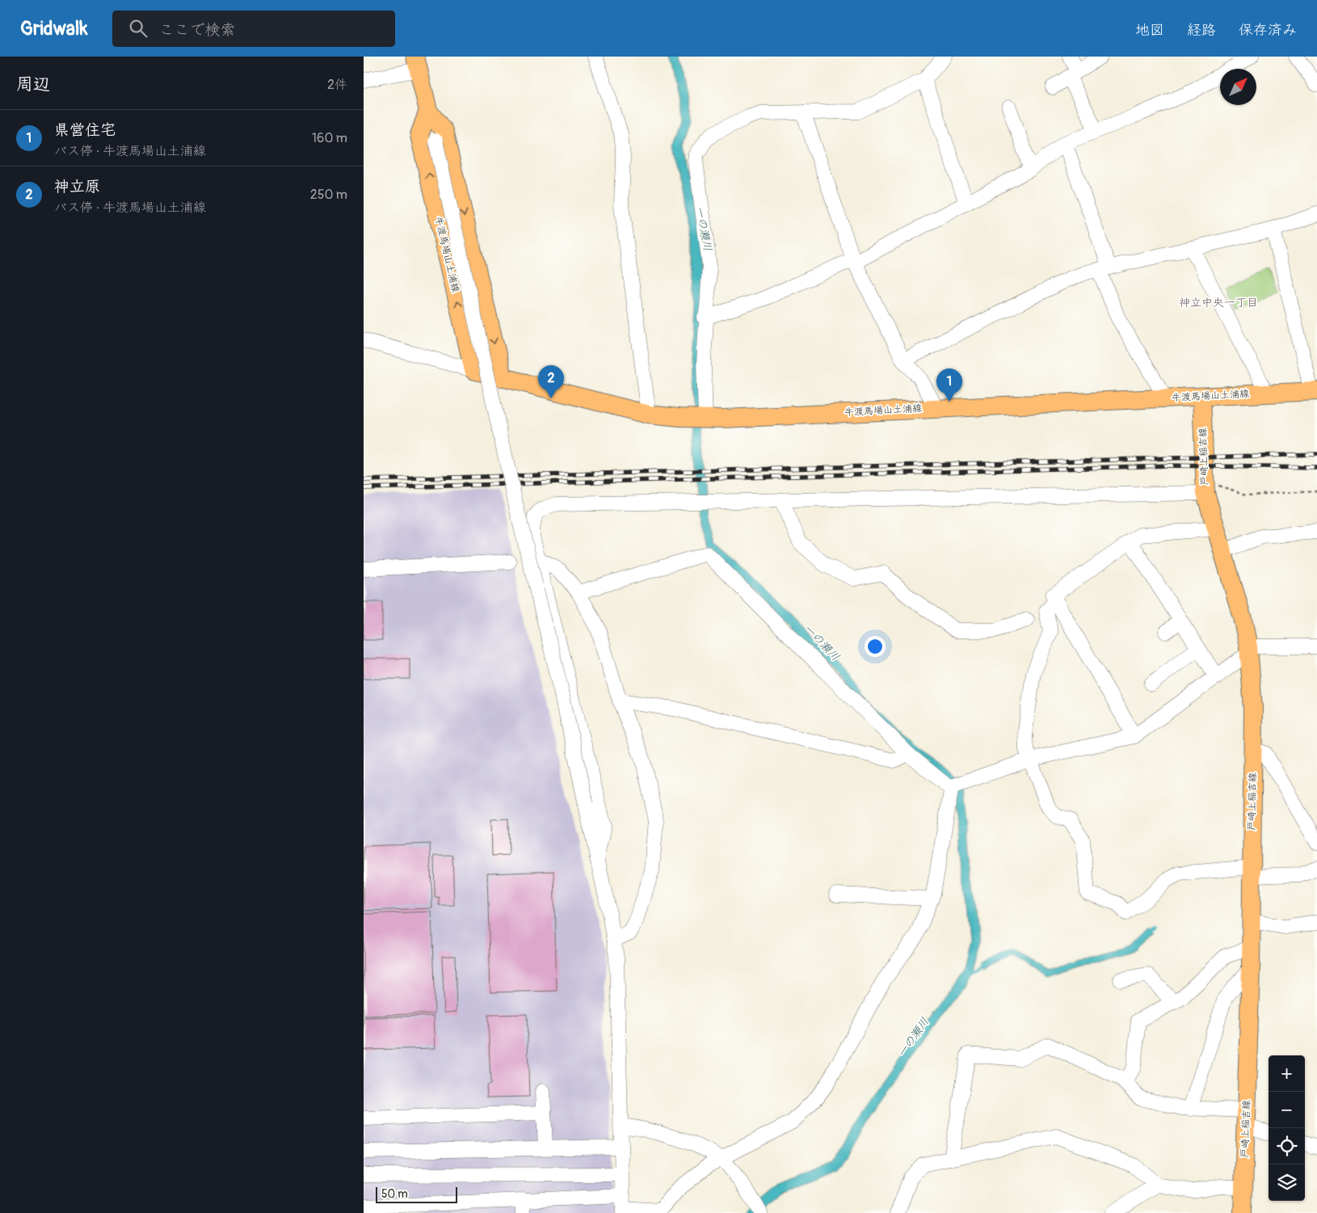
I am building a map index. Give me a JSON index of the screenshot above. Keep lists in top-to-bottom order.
{
  "streets": {
    "main road": ["牛渡馬場山土浦線", "戸崎上稲吉線"]
  },
  "crossings": [
    ["牛渡馬場山土浦線", "戸崎上稲吉線"]
  ],
  "districts": ["神立中央一丁目"],
  "water": ["一の瀬川"],
  "scale_bar": "50 m",
  "north": "top right",
  "page": {
    "header": "Gridwalk",
    "search": "ここで検索",
    "nav": ["地図", "経路", "保存済み"],
    "heading": ["周辺", "2件"],
    "list": [
      {
        "mark": "1",
        "name": "県営住宅",
        "note": "バス停 · 牛渡馬場山土浦線",
        "value": "160 m"
      },
      {
        "mark": "2",
        "name": "神立原",
        "note": "バス停 · 牛渡馬場山土浦線",
        "value": "250 m"
      }
    ],
    "pins": ["2", "1"],
    "map_buttons": ["+", "−"],
    "scale": "50 m"
  }
}
